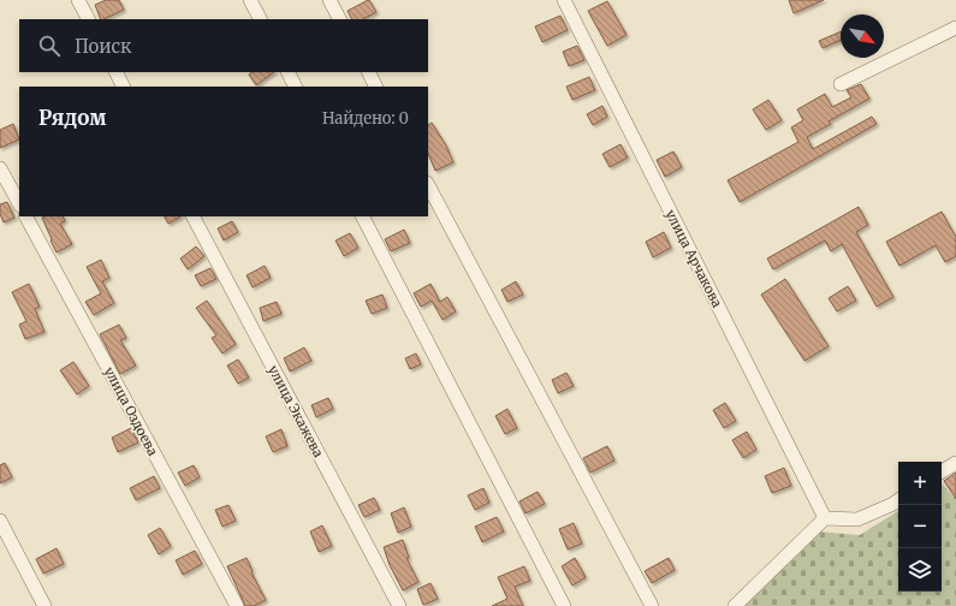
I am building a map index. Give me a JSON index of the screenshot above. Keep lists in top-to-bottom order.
{
  "streets": {
    "street": ["улица Арчакова", "улица Оздоева", "улица Экажева"]
  },
  "north": "bottom right",
  "page": {
    "search": "Поиск",
    "heading": ["Рядом", "Найдено: 0"],
    "map_buttons": ["+", "−"]
  }
}
